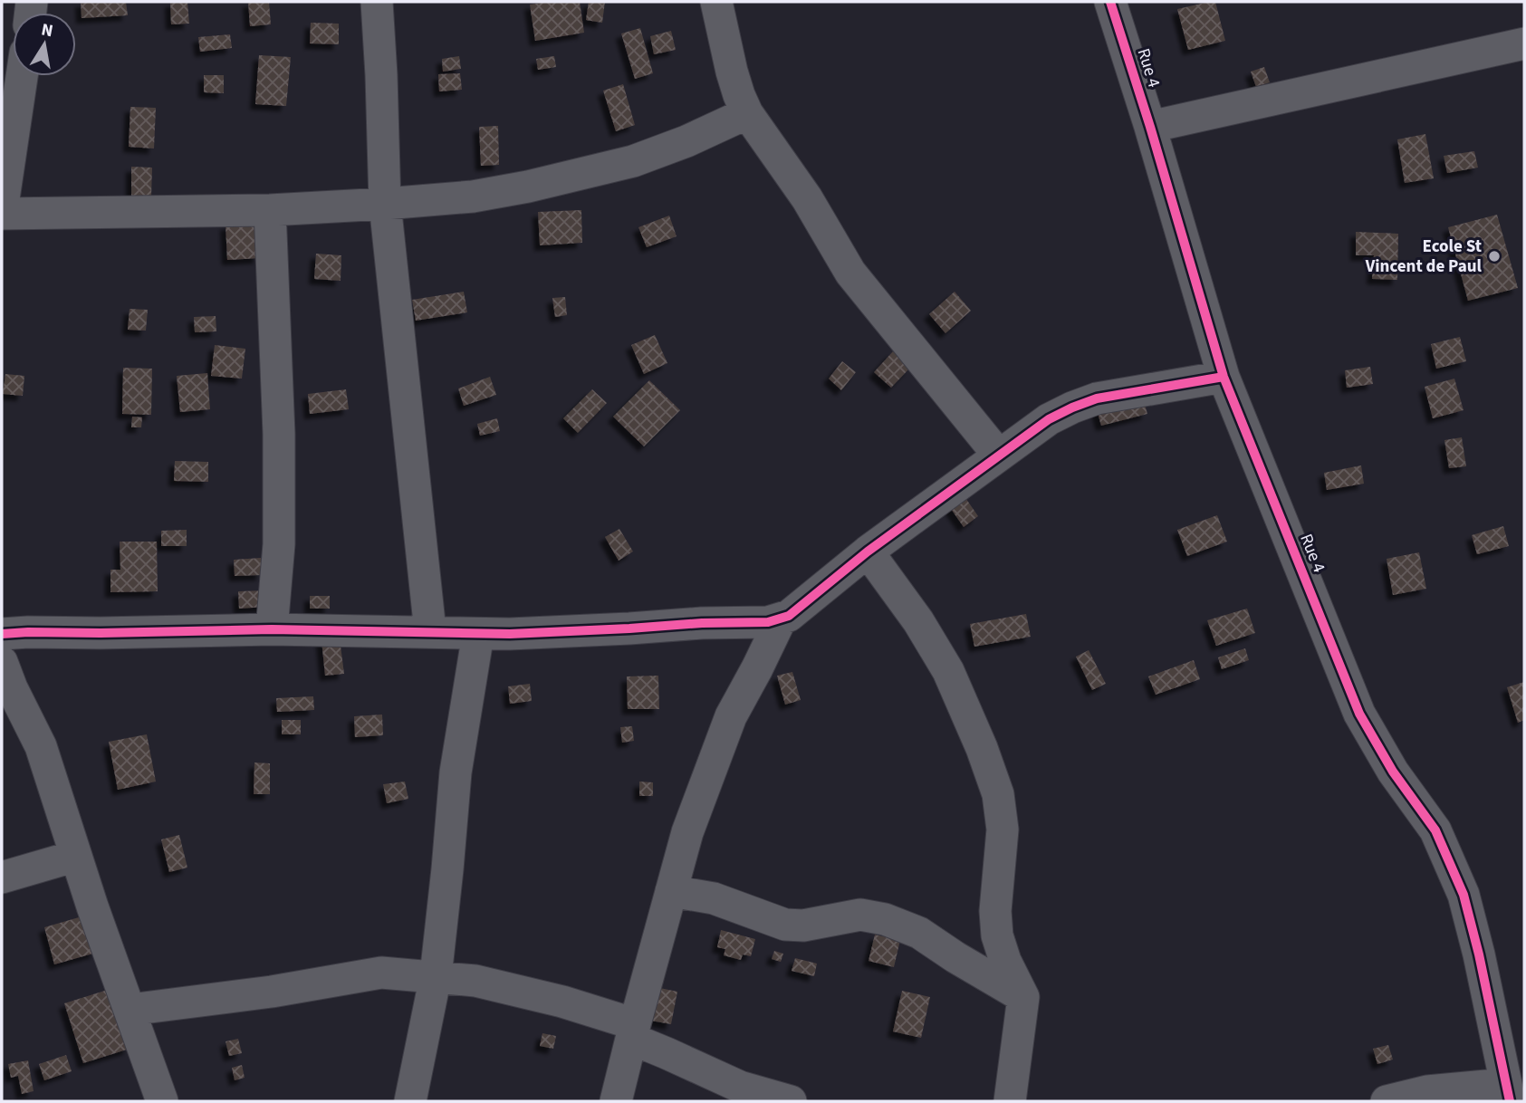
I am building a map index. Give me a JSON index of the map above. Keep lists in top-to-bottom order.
{
  "streets": {
    "street": ["Rue 4"]
  },
  "places": ["Ecole St Vincent de Paul"],
  "north": "top"
}
